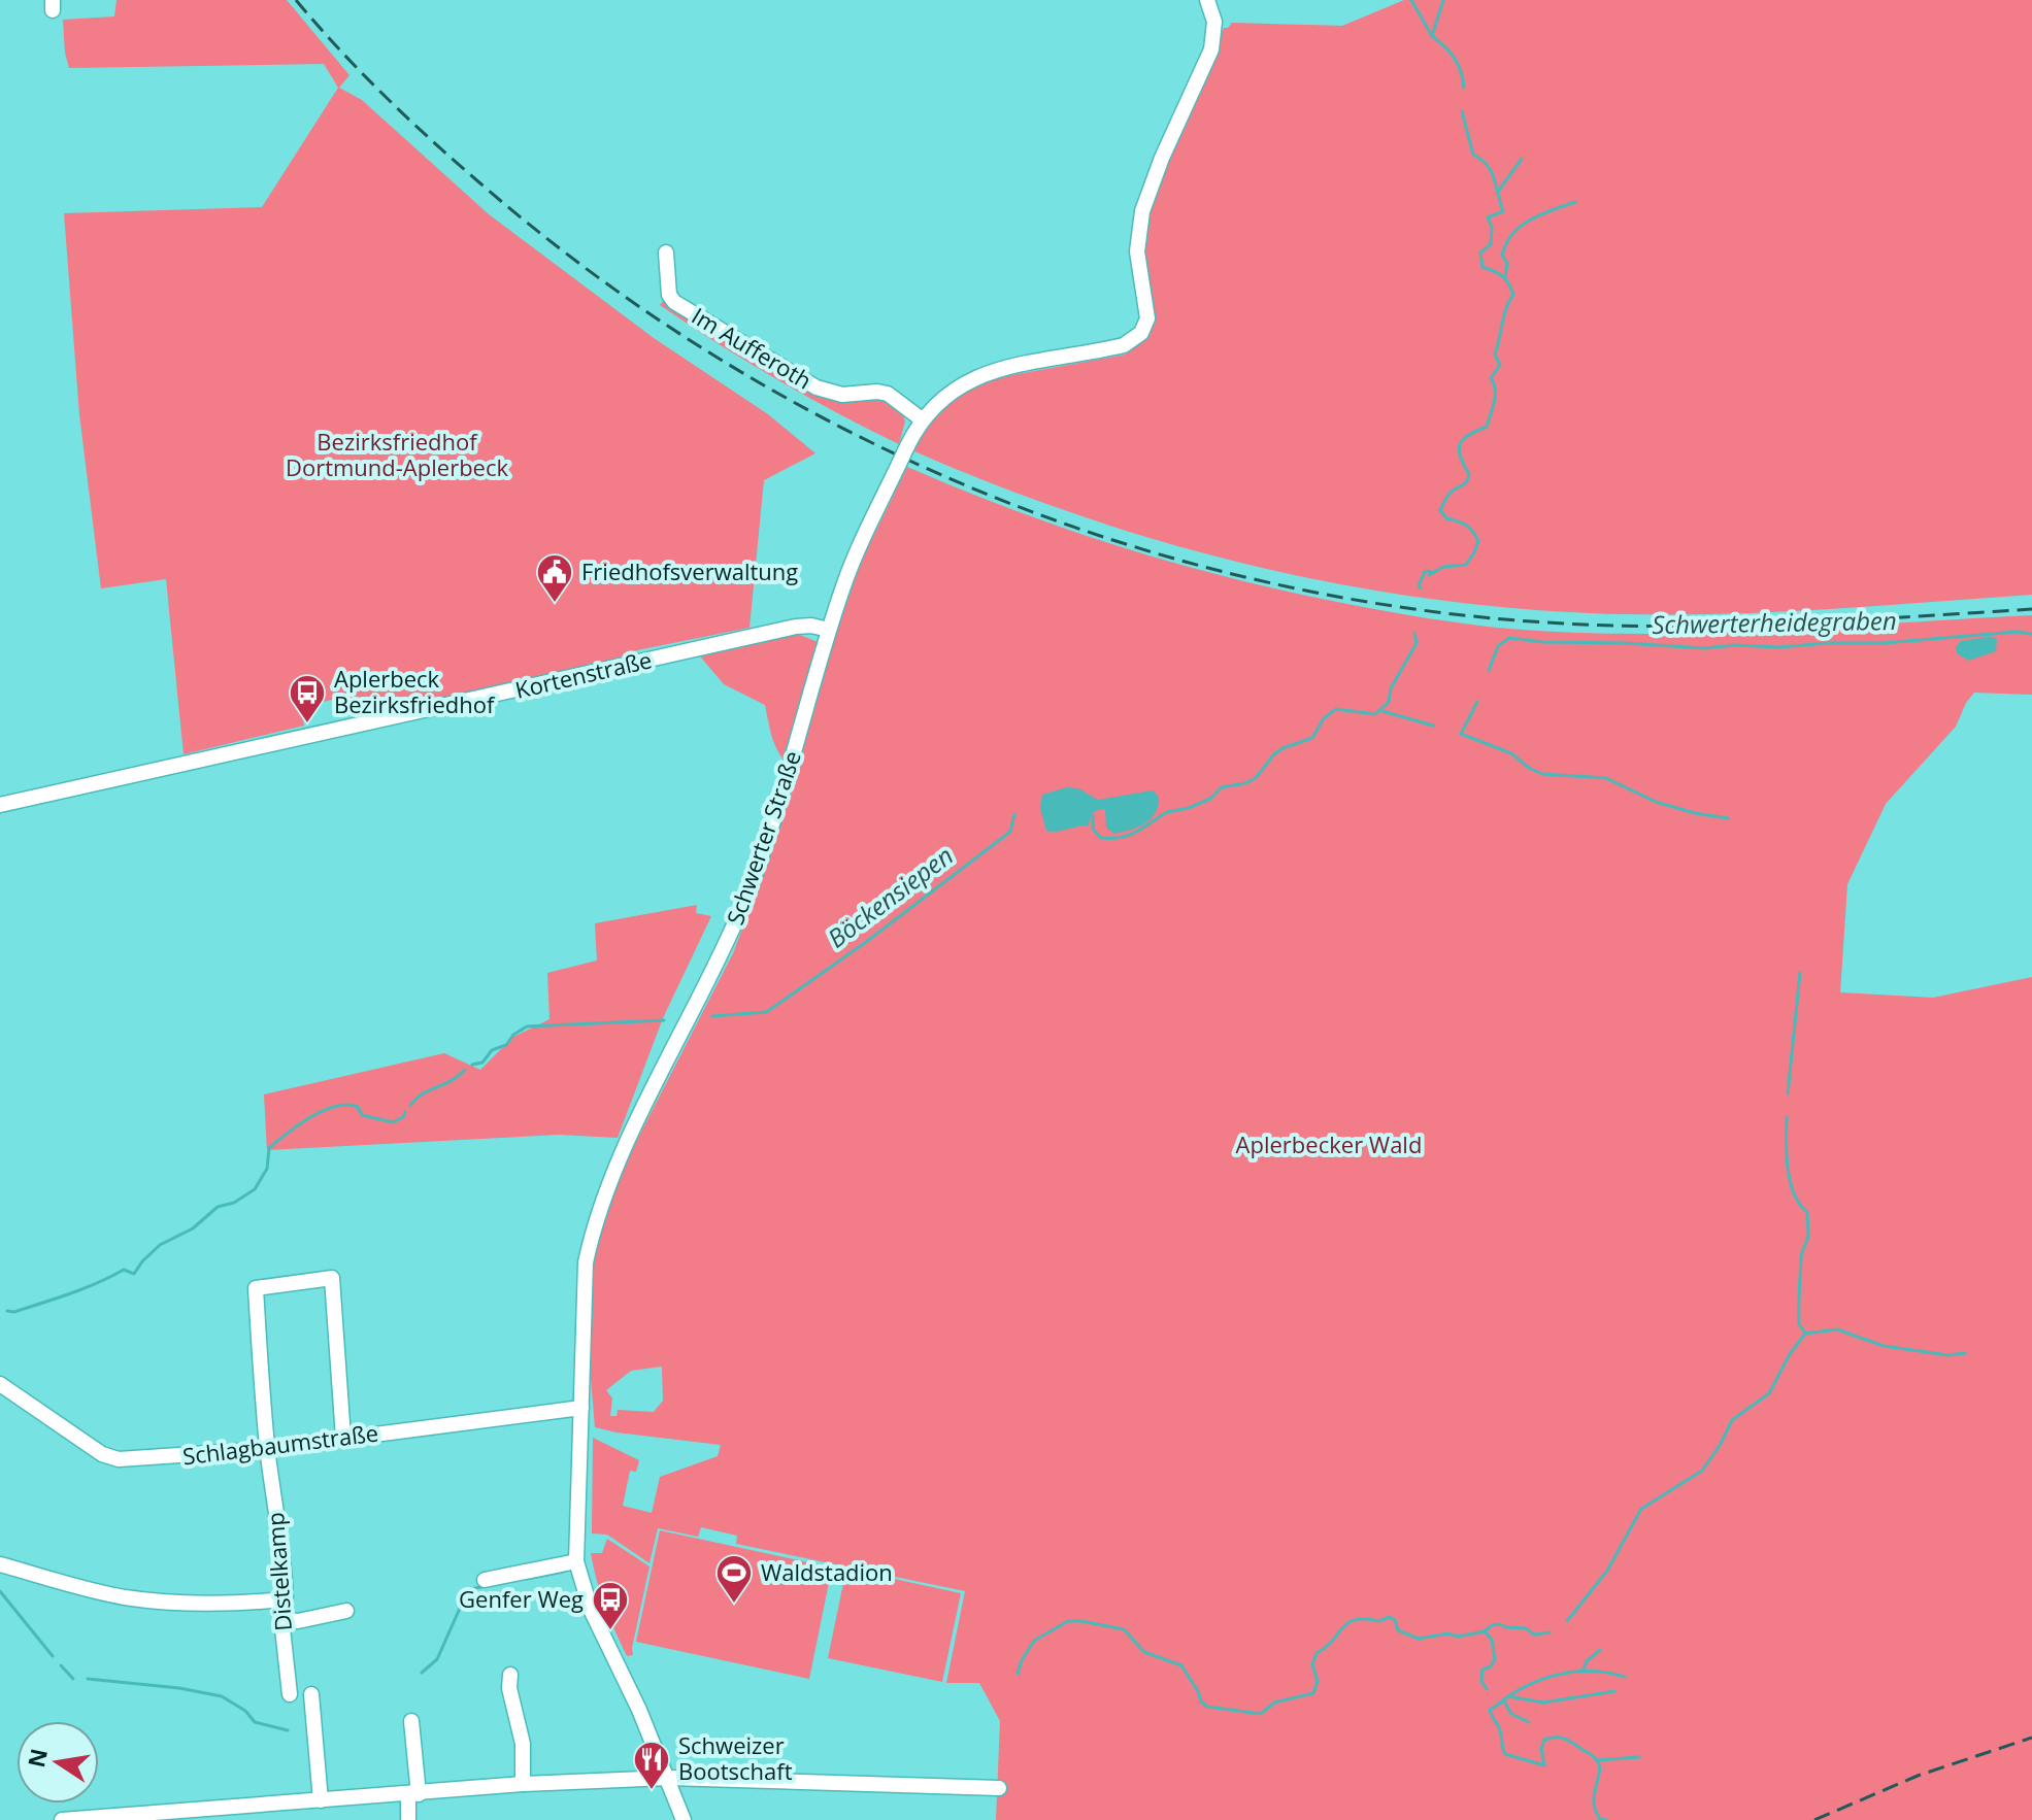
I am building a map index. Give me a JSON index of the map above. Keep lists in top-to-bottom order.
{
  "streets": {
    "street": [
      "Im Aufferoth",
      "Kortenstraße",
      "Schwerter Straße",
      "Schlagbaumstraße",
      "Distelkamp"
    ]
  },
  "crossings": [
    ["Im Aufferoth", "Schwerter Straße"],
    ["Kortenstraße", "Schwerter Straße"],
    ["Schwerter Straße", "Schlagbaumstraße"],
    ["Schlagbaumstraße", "Distelkamp"]
  ],
  "water": ["Schwerterheidegraben", "Böckensiepen"],
  "parks": ["Bezirksfriedhof Dortmund-Aplerbeck", "Aplerbecker Wald"],
  "places": {
    "public building": ["Friedhofsverwaltung"],
    "bus stop": ["Aplerbeck Bezirksfriedhof", "Genfer Weg"],
    "sports": ["Waldstadion"],
    "restaurant": ["Schweizer Bootschaft"]
  },
  "north": "left"
}
